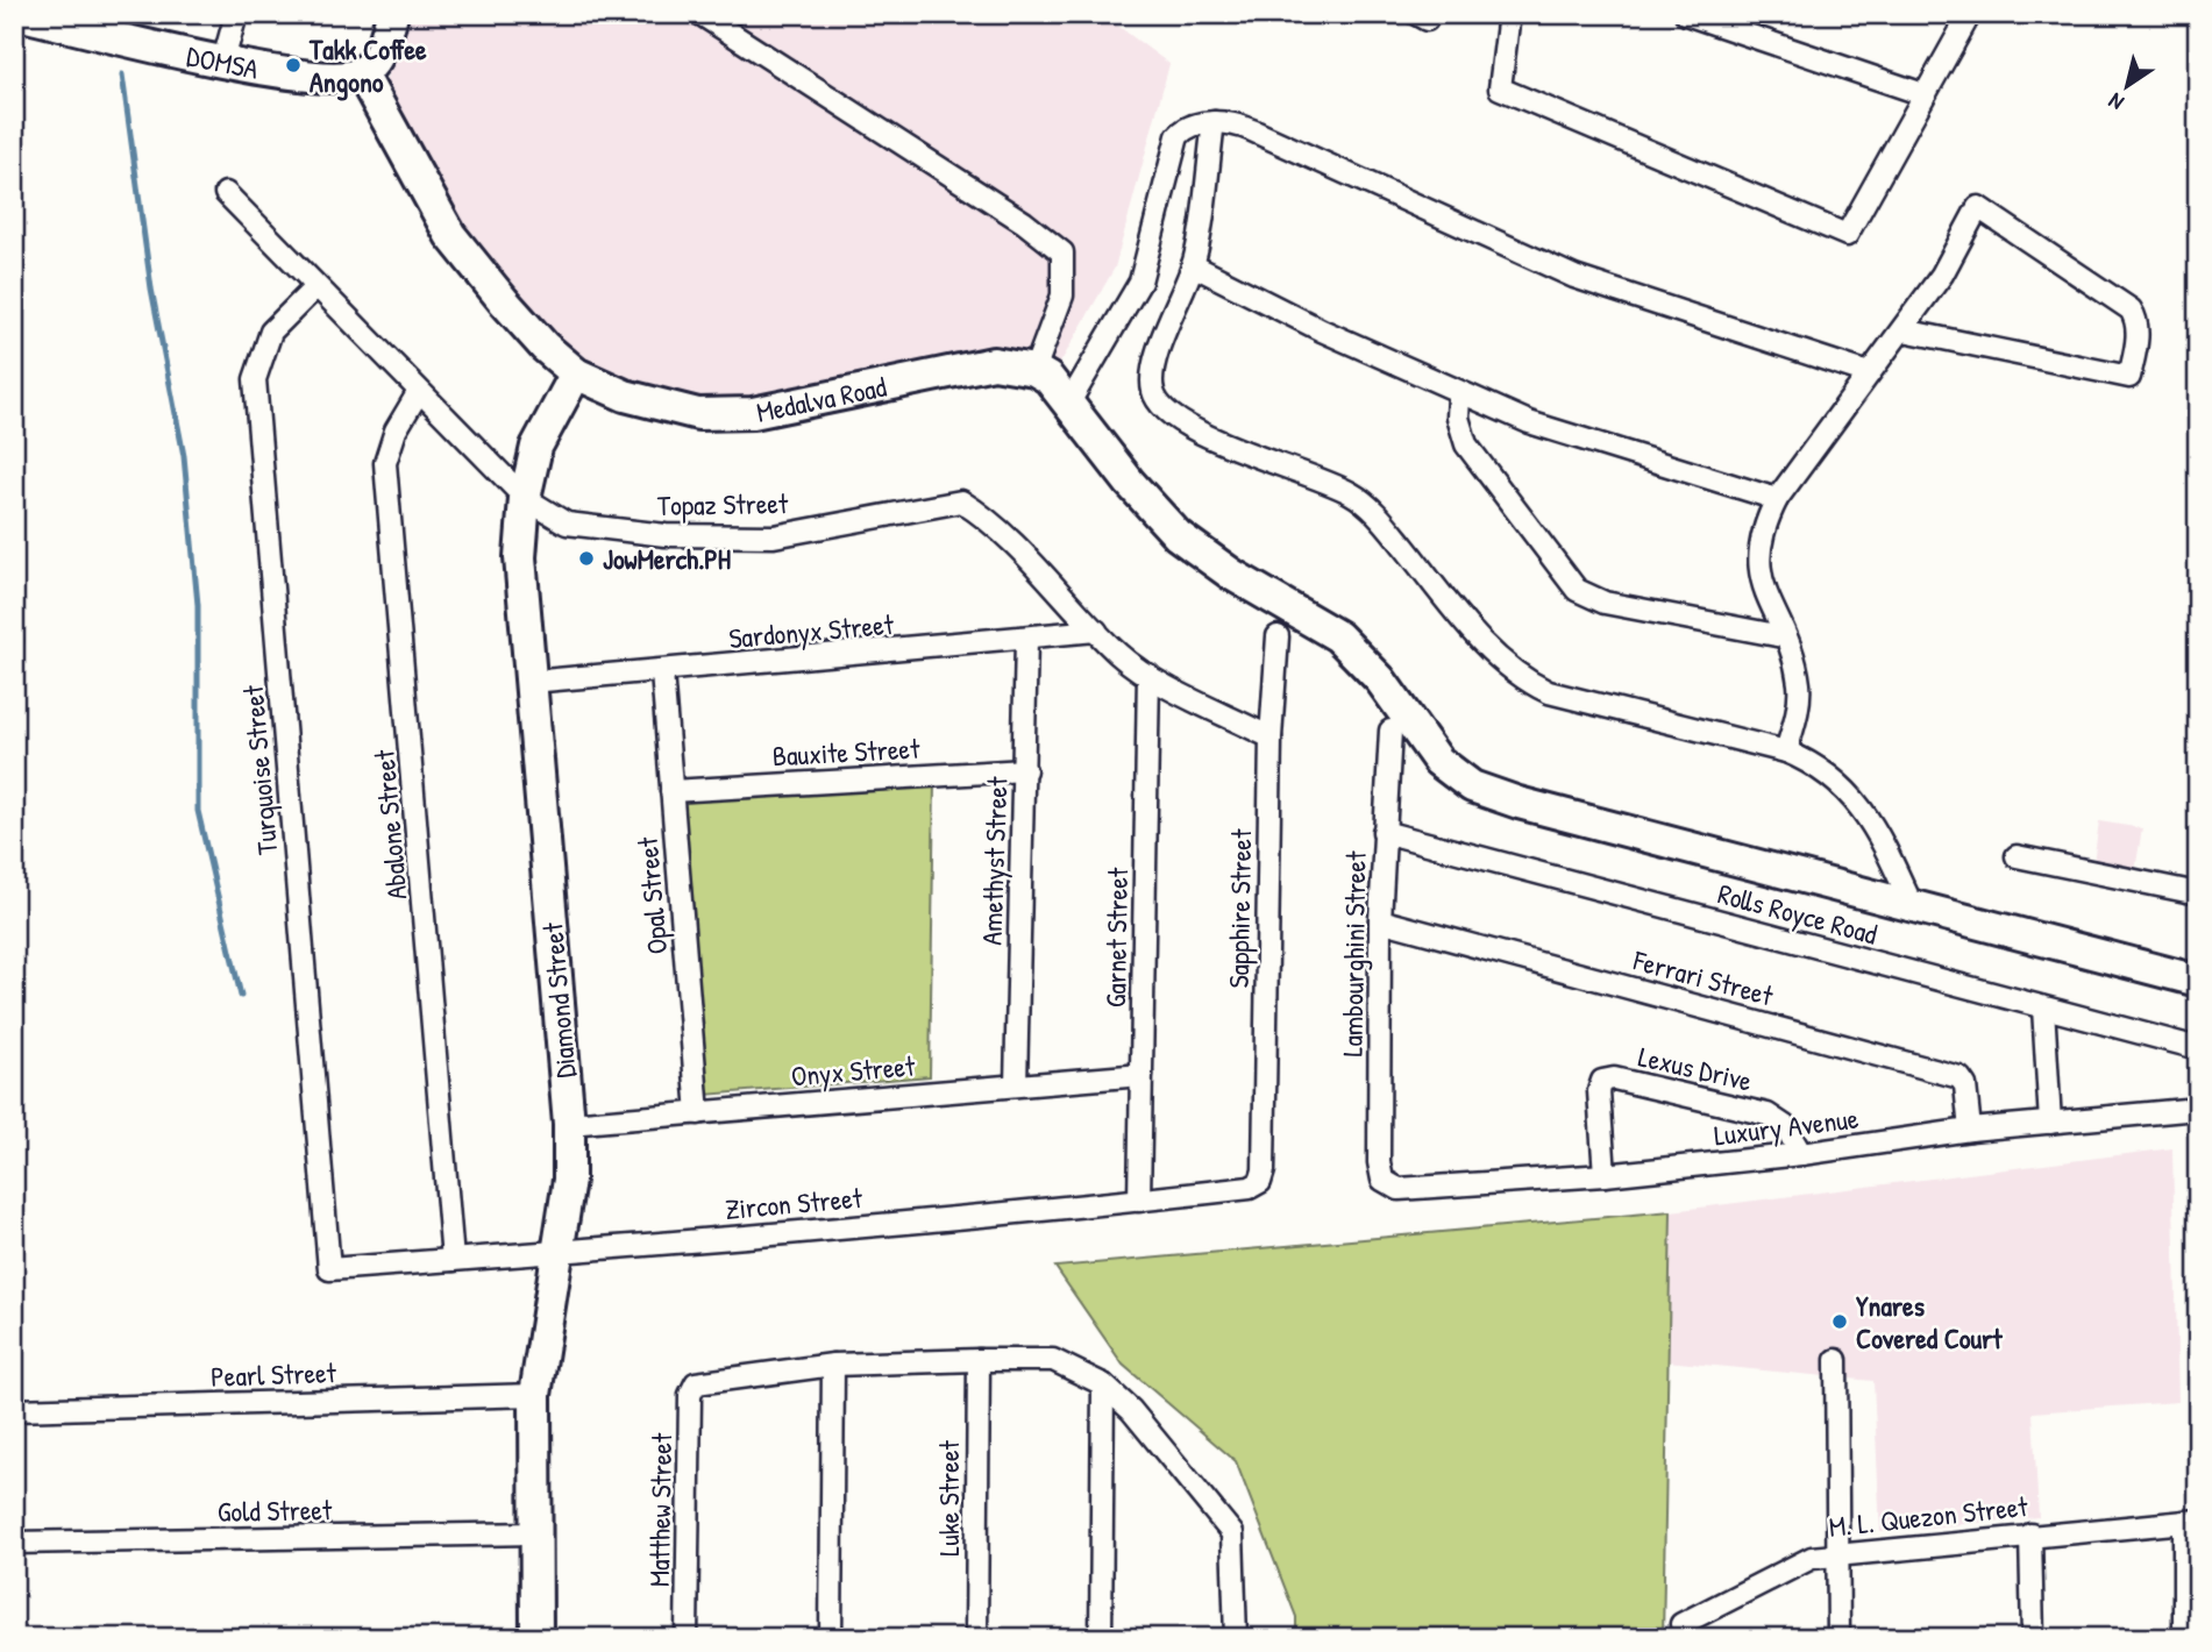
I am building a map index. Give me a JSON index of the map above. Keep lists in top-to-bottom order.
{
  "streets": {
    "street": [
      "DOMSA",
      "Medalva Road",
      "Topaz Street",
      "Sardonyx Street",
      "Bauxite Street",
      "Turquoise Street",
      "Abalone Street",
      "Amethyst Street",
      "Opal Street",
      "Sapphire Street",
      "Rolls Royce Road",
      "Garnet Street",
      "Lambourghini Street",
      "Ferrari Street",
      "Diamond Street",
      "Lexus Drive",
      "Onyx Street",
      "Luxury Avenue",
      "Zircon Street",
      "Pearl Street",
      "Luke Street",
      "Gold Street",
      "Matthew Street",
      "M. L. Quezon Street"
    ]
  },
  "crossings": [
    ["DOMSA", "Medalva Road"],
    ["Medalva Road", "Diamond Street"],
    ["Topaz Street", "Sardonyx Street"],
    ["Topaz Street", "Turquoise Street"],
    ["Topaz Street", "Abalone Street"],
    ["Topaz Street", "Sapphire Street"],
    ["Topaz Street", "Garnet Street"],
    ["Topaz Street", "Diamond Street"],
    ["Sardonyx Street", "Amethyst Street"],
    ["Sardonyx Street", "Opal Street"],
    ["Sardonyx Street", "Diamond Street"],
    ["Bauxite Street", "Amethyst Street"],
    ["Bauxite Street", "Opal Street"],
    ["Turquoise Street", "Zircon Street"],
    ["Abalone Street", "Zircon Street"],
    ["Amethyst Street", "Onyx Street"],
    ["Opal Street", "Onyx Street"],
    ["Sapphire Street", "Zircon Street"],
    ["Rolls Royce Road", "Lambourghini Street"],
    ["Garnet Street", "Onyx Street"],
    ["Garnet Street", "Zircon Street"],
    ["Lambourghini Street", "Ferrari Street"],
    ["Lambourghini Street", "Luxury Avenue"],
    ["Ferrari Street", "Luxury Avenue"],
    ["Diamond Street", "Onyx Street"],
    ["Diamond Street", "Zircon Street"],
    ["Diamond Street", "Pearl Street"],
    ["Diamond Street", "Gold Street"],
    ["Lexus Drive", "Luxury Avenue"]
  ],
  "places": ["Takk Coffee Angono", "JowMerch.PH", "Ynares Covered Court"],
  "north": "bottom left"
}
